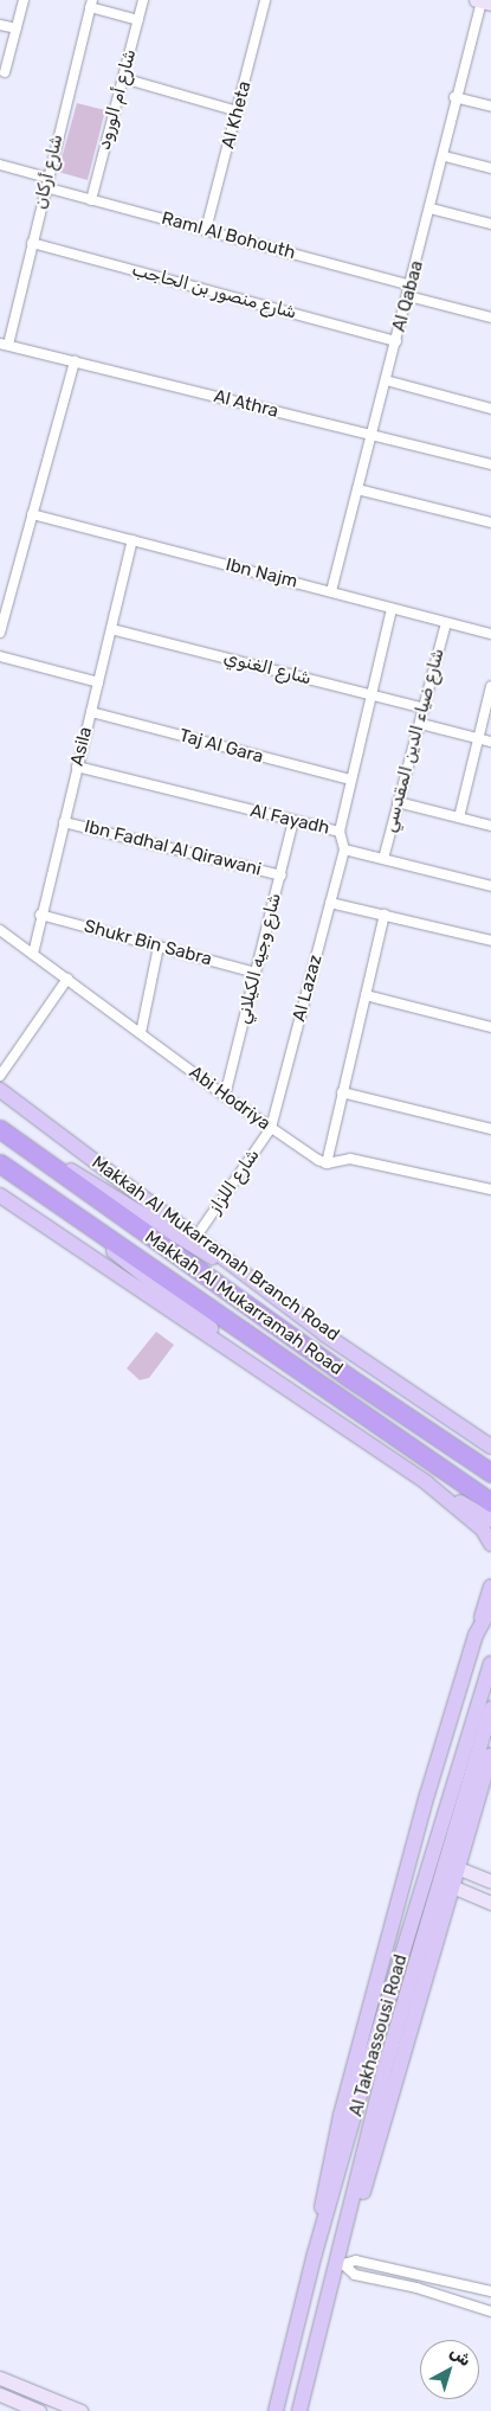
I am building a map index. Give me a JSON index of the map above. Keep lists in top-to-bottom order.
{
  "streets": {
    "highway": ["Makkah Al Mukarramah Road"],
    "main road": ["Makkah Al Mukarramah Branch Road", "Al Takhassousi Road"],
    "street": [
      "شارع أم الورود",
      "Al Kheta",
      "شارع أركان",
      "Raml Al Bohouth",
      "شارع منصور بن الحاجب",
      "Al Qabaa",
      "Al Athra",
      "Ibn Najm",
      "شارع الغنوي",
      "شارع ضياء الدين المقدسي",
      "Asila",
      "Taj Al Gara",
      "Al Fayadh",
      "Ibn Fadhal Al Qirawani",
      "Shukr Bin Sabra",
      "شارع وجيه الكيلاني",
      "Al Lazaz",
      "Abi Hodriya",
      "شارع اللزاز"
    ]
  },
  "crossings": [
    ["شارع أم الورود", "Raml Al Bohouth"],
    ["Al Kheta", "Raml Al Bohouth"],
    ["شارع أركان", "Raml Al Bohouth"],
    ["شارع أركان", "شارع منصور بن الحاجب"],
    ["شارع أركان", "Al Athra"],
    ["Raml Al Bohouth", "Al Qabaa"],
    ["شارع منصور بن الحاجب", "Al Qabaa"],
    ["Al Qabaa", "Al Athra"],
    ["Al Qabaa", "Ibn Najm"],
    ["Ibn Najm", "شارع ضياء الدين المقدسي"],
    ["Ibn Najm", "Asila"],
    ["شارع الغنوي", "شارع ضياء الدين المقدسي"],
    ["شارع الغنوي", "Asila"],
    ["شارع ضياء الدين المقدسي", "Al Fayadh"],
    ["Asila", "Taj Al Gara"],
    ["Asila", "Al Fayadh"],
    ["Asila", "Ibn Fadhal Al Qirawani"],
    ["Asila", "Shukr Bin Sabra"],
    ["Asila", "Abi Hodriya"],
    ["Al Fayadh", "شارع وجيه الكيلاني"],
    ["Al Fayadh", "Al Lazaz"],
    ["Ibn Fadhal Al Qirawani", "شارع وجيه الكيلاني"],
    ["Shukr Bin Sabra", "شارع وجيه الكيلاني"],
    ["شارع وجيه الكيلاني", "Abi Hodriya"],
    ["Al Lazaz", "Abi Hodriya"],
    ["Al Lazaz", "شارع اللزاز"],
    ["Abi Hodriya", "شارع اللزاز"],
    ["شارع اللزاز", "Makkah Al Mukarramah Branch Road"]
  ],
  "north": "top right"
}
